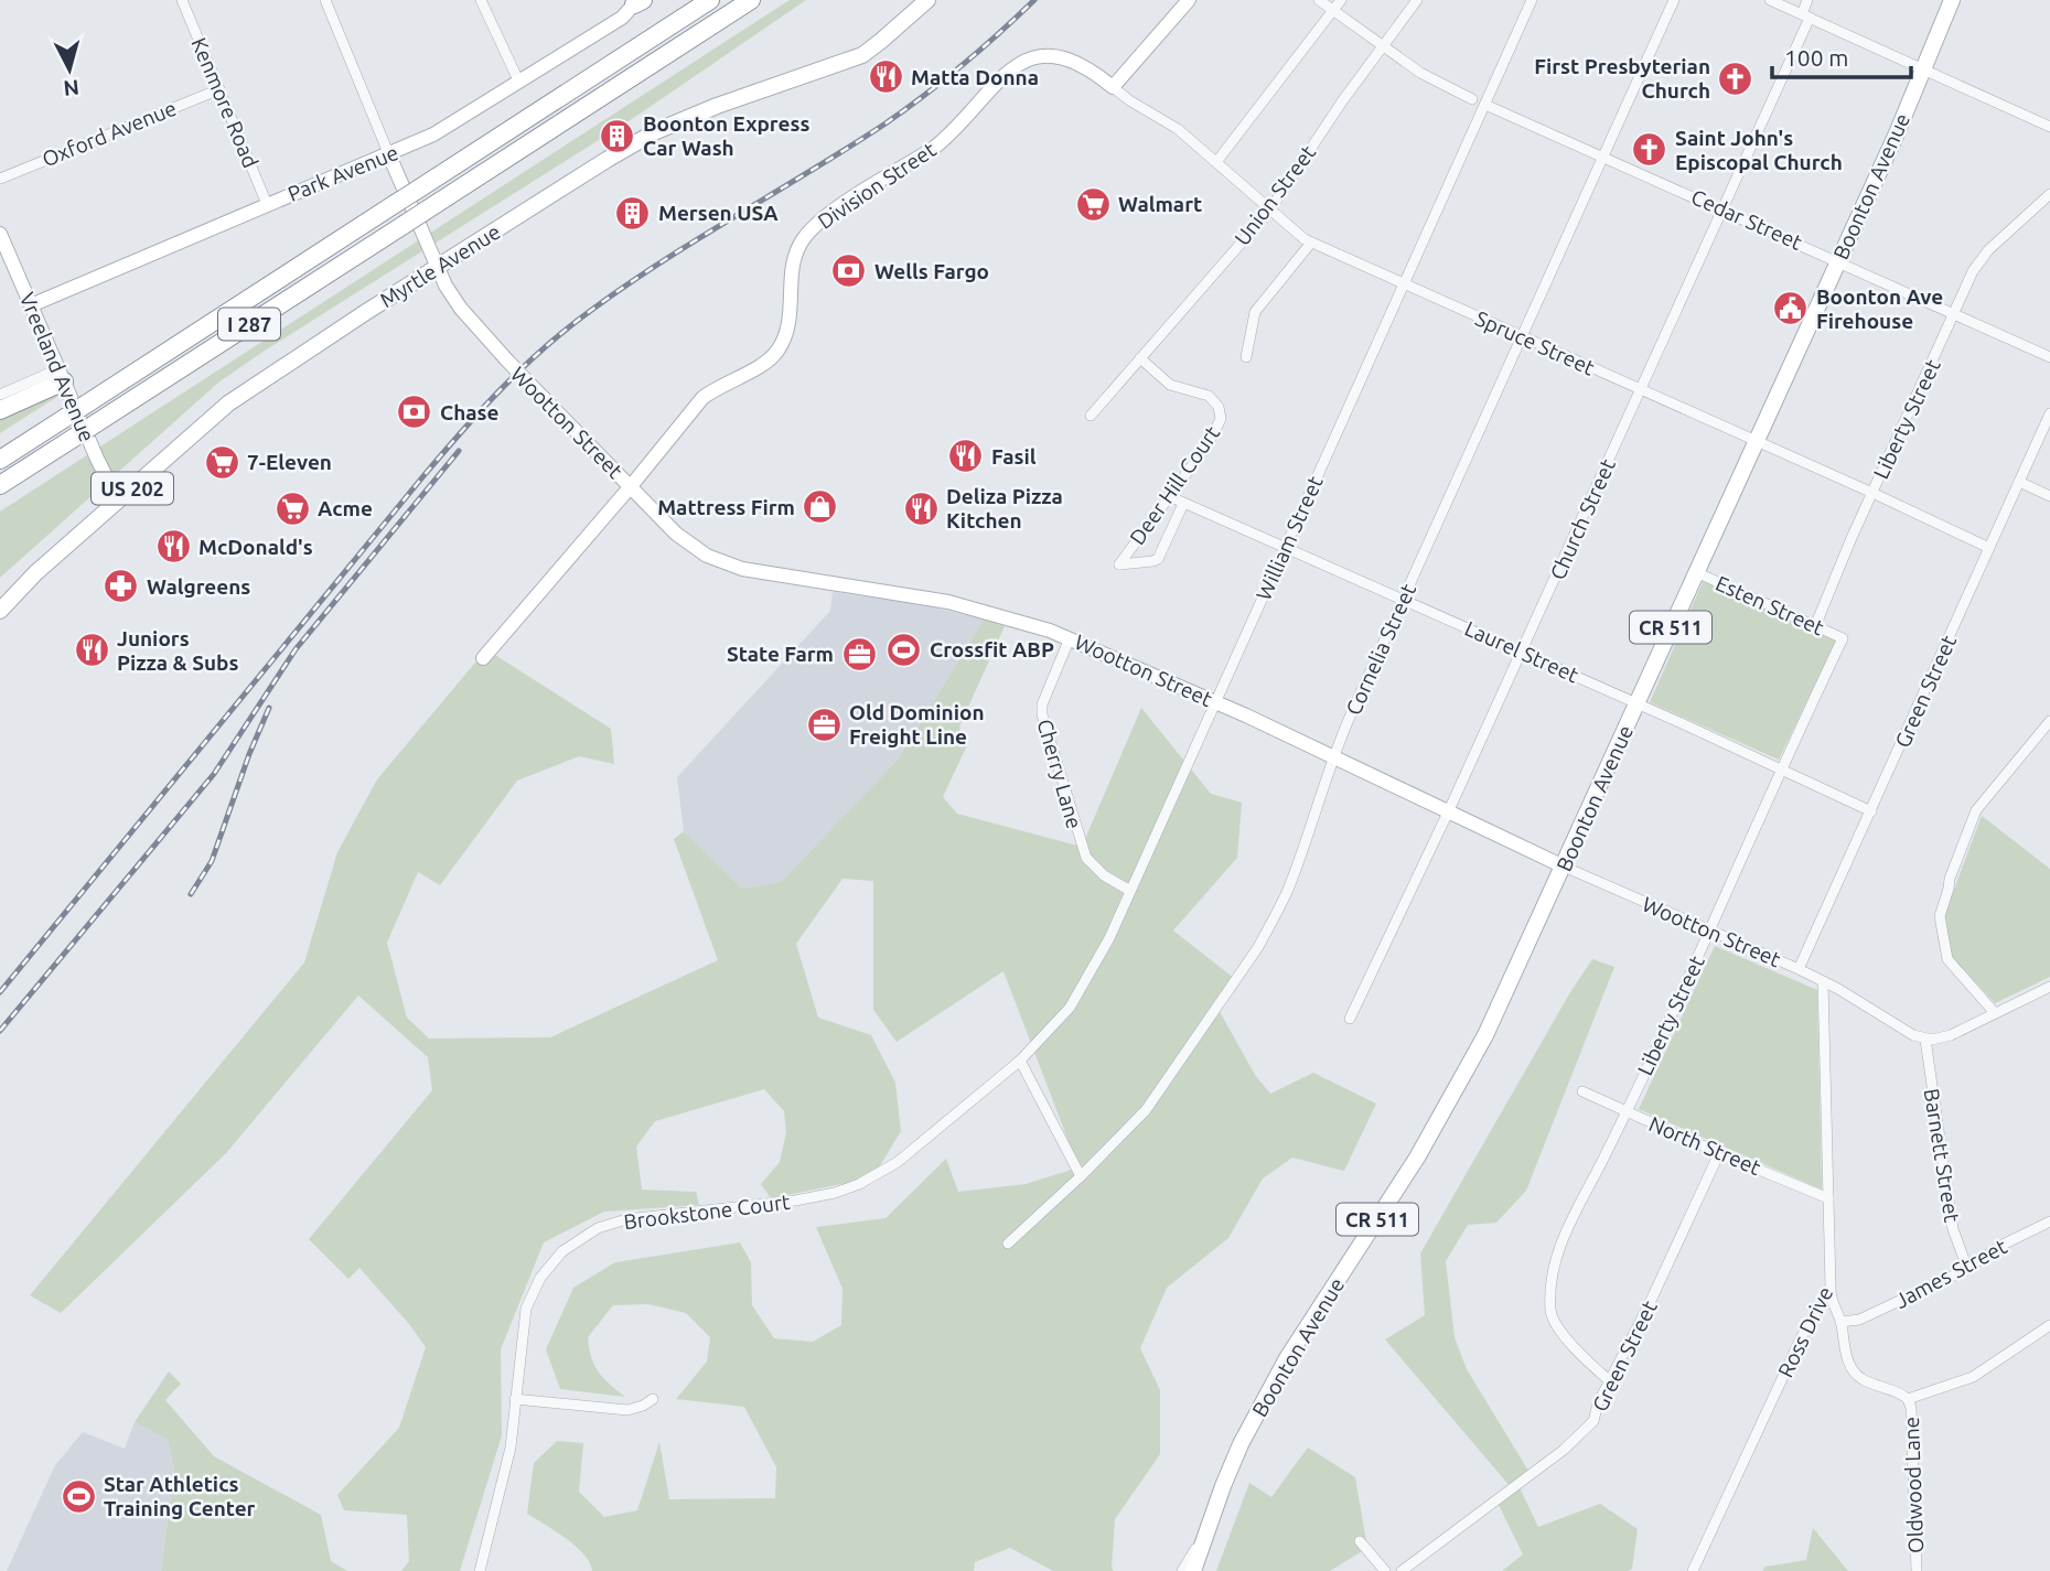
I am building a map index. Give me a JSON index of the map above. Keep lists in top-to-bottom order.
{
  "streets": {
    "highway": ["I 287"],
    "main road": [
      "Boonton Avenue",
      "Myrtle Avenue",
      "US 202",
      "CR 511"
    ],
    "street": [
      "Kenmore Road",
      "Oxford Avenue",
      "Park Avenue",
      "Division Street",
      "Union Street",
      "Cedar Street",
      "Spruce Street",
      "Vreeland Avenue",
      "Liberty Street",
      "Wootton Street",
      "Deer Hill Court",
      "Church Street",
      "William Street",
      "Esten Street",
      "Cornelia Street",
      "Laurel Street",
      "Green Street",
      "Cherry Lane",
      "North Street",
      "Barnett Street",
      "Brookstone Court",
      "James Street",
      "Ross Drive",
      "Oldwood Lane"
    ]
  },
  "crossings": [
    ["Kenmore Road", "Oxford Avenue"],
    ["Kenmore Road", "Park Avenue"],
    ["Park Avenue", "Vreeland Avenue"],
    ["Park Avenue", "Wootton Street"],
    ["Division Street", "Spruce Street"],
    ["Division Street", "Wootton Street"],
    ["Boonton Avenue", "Cedar Street"],
    ["Boonton Avenue", "Spruce Street"],
    ["Boonton Avenue", "Wootton Street"],
    ["Boonton Avenue", "Esten Street"],
    ["Boonton Avenue", "Laurel Street"],
    ["Union Street", "Spruce Street"],
    ["Union Street", "Deer Hill Court"],
    ["Cedar Street", "Liberty Street"],
    ["Cedar Street", "Church Street"],
    ["Cedar Street", "William Street"],
    ["Cedar Street", "Cornelia Street"],
    ["Myrtle Avenue", "Vreeland Avenue"],
    ["Myrtle Avenue", "Wootton Street"],
    ["Spruce Street", "Liberty Street"],
    ["Spruce Street", "Church Street"],
    ["Spruce Street", "William Street"],
    ["Spruce Street", "Cornelia Street"],
    ["Spruce Street", "Green Street"],
    ["Liberty Street", "Wootton Street"],
    ["Liberty Street", "Esten Street"],
    ["Liberty Street", "Laurel Street"],
    ["Liberty Street", "Green Street"],
    ["Liberty Street", "North Street"],
    ["Wootton Street", "Church Street"],
    ["Wootton Street", "William Street"],
    ["Wootton Street", "Cornelia Street"],
    ["Wootton Street", "Green Street"],
    ["Wootton Street", "Cherry Lane"],
    ["Wootton Street", "Barnett Street"],
    ["Wootton Street", "Ross Drive"],
    ["Deer Hill Court", "Laurel Street"],
    ["Church Street", "Laurel Street"],
    ["William Street", "Laurel Street"],
    ["William Street", "Cherry Lane"],
    ["William Street", "Brookstone Court"],
    ["Cornelia Street", "Laurel Street"],
    ["Laurel Street", "Green Street"],
    ["Green Street", "North Street"],
    ["North Street", "Ross Drive"],
    ["Barnett Street", "James Street"]
  ],
  "places": {
    "restaurant": [
      "Matta Donna",
      "Fasil",
      "Deliza Pizza Kitchen",
      "McDonald's",
      "Juniors Pizza & Subs"
    ],
    "church": ["First Presbyterian Church", "Saint John's Episcopal Church"],
    "building": ["Boonton Express Car Wash", "Mersen USA"],
    "supermarket": ["Walmart", "7-Eleven", "Acme"],
    "bank": ["Wells Fargo", "Chase"],
    "public building": ["Boonton Ave Firehouse"],
    "shop": ["Mattress Firm"],
    "pharmacy": ["Walgreens"],
    "sports": ["Crossfit ABP", "Star Athletics Training Center"],
    "office": ["State Farm", "Old Dominion Freight Line"]
  },
  "scale_bar": "100 m",
  "north": "bottom"
}
